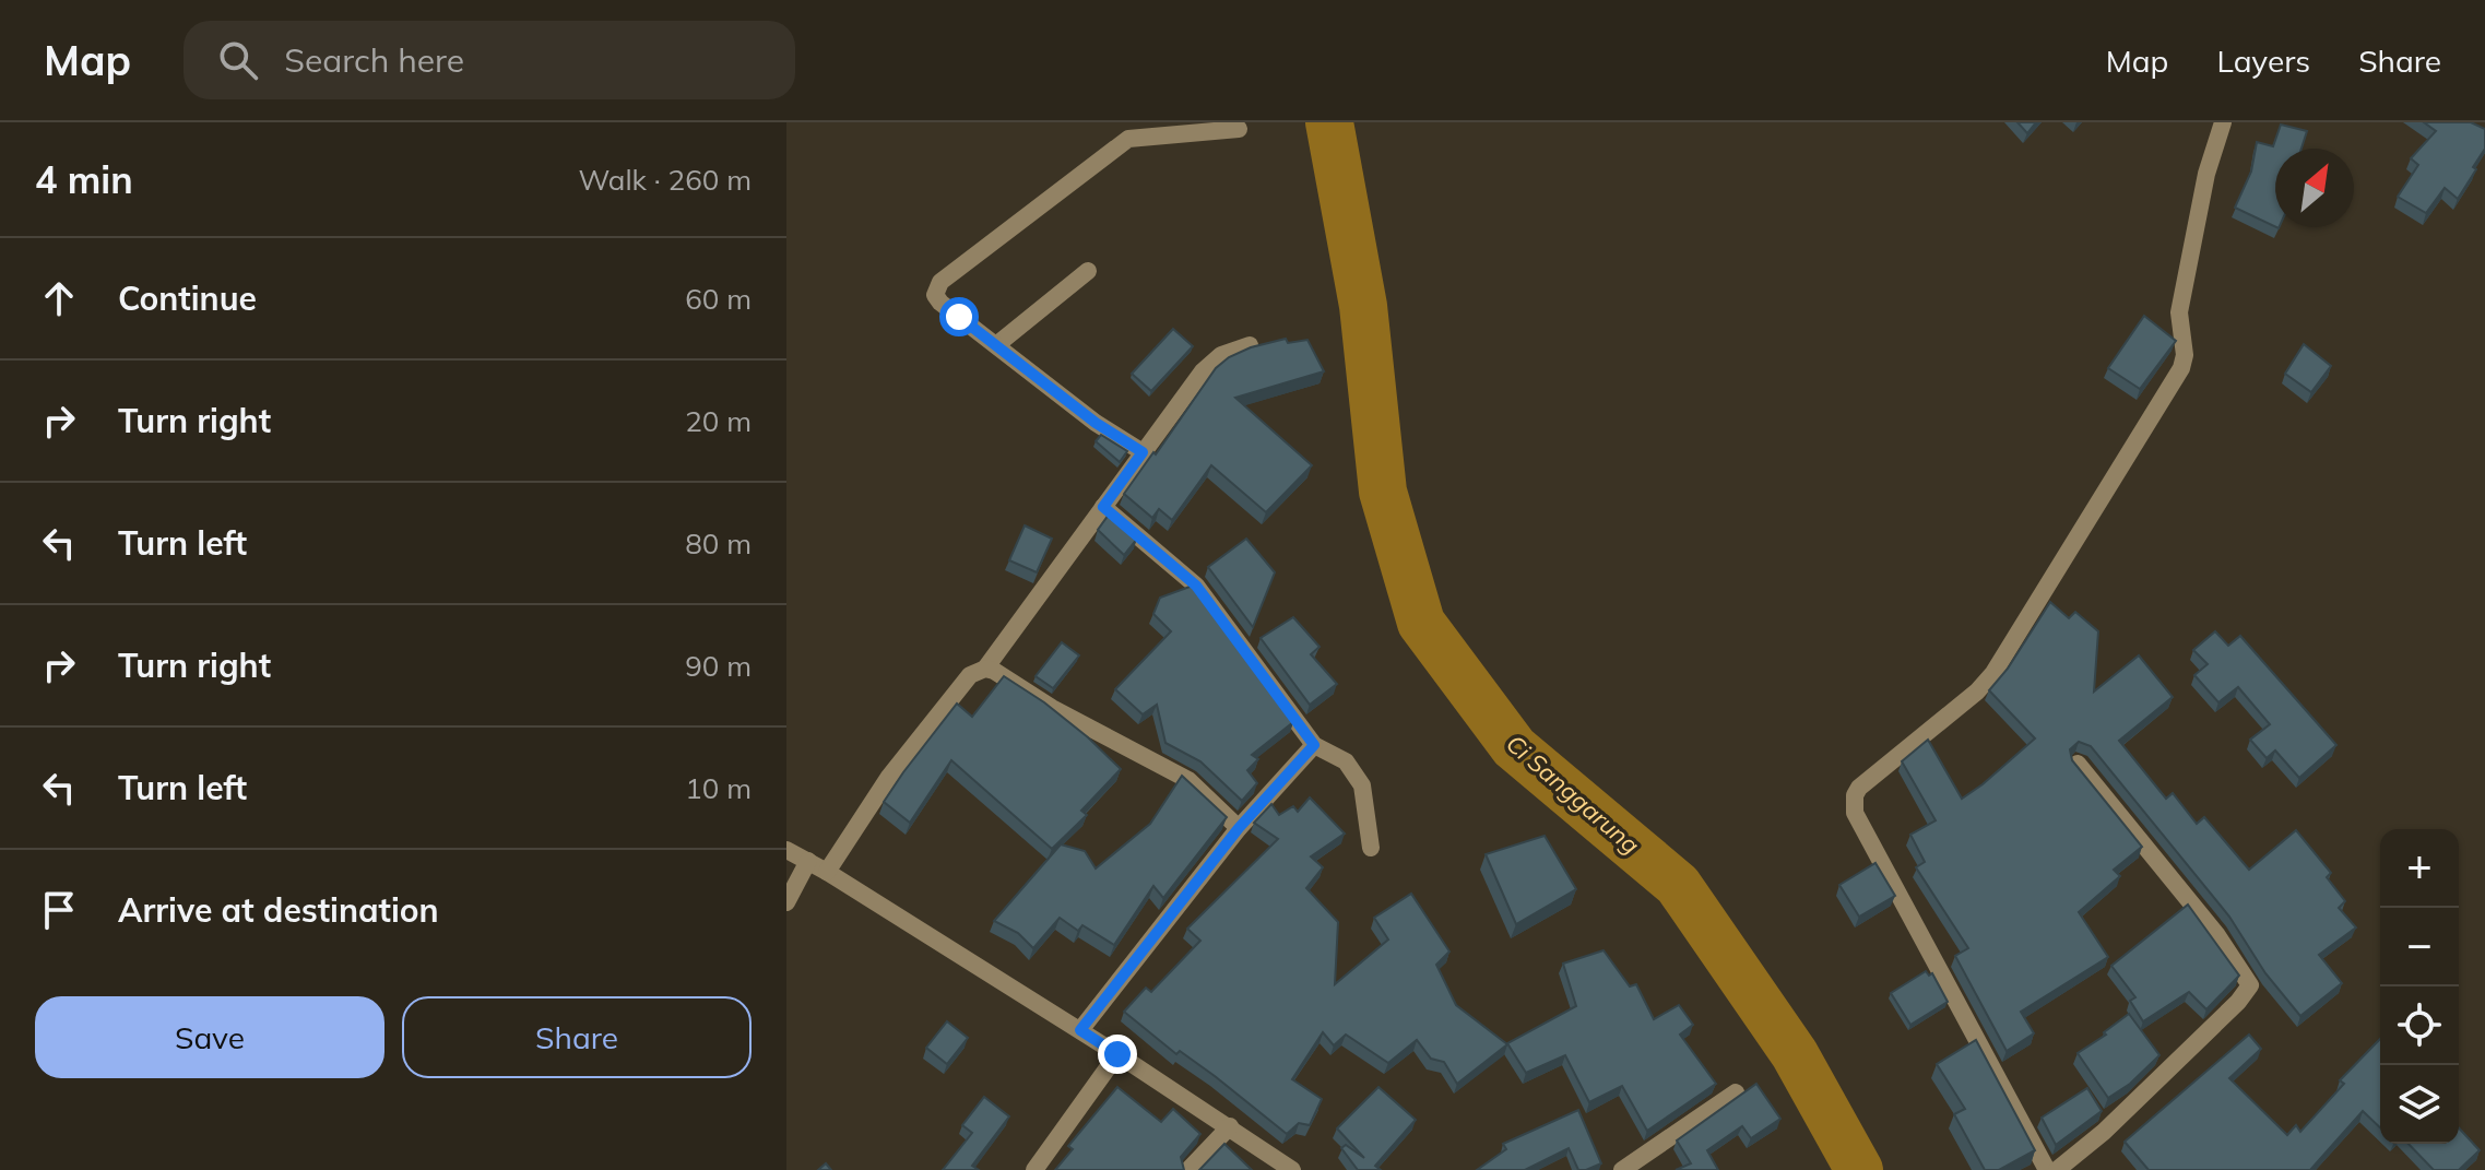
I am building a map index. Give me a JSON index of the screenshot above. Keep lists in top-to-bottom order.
{
  "water": ["Ci Sanggarung"],
  "north": "top right",
  "page": {
    "header": "Map",
    "search": "Search here",
    "nav": ["Map", "Layers", "Share"],
    "heading": ["4 min", "Walk · 260 m"],
    "list": [
      ["Continue", "60 m"],
      ["Turn right", "20 m"],
      ["Turn left", "80 m"],
      ["Turn right", "90 m"],
      ["Turn left", "10 m"],
      "Arrive at destination"
    ],
    "map_buttons": ["+", "−"],
    "buttons": ["Save", "Share"]
  }
}
